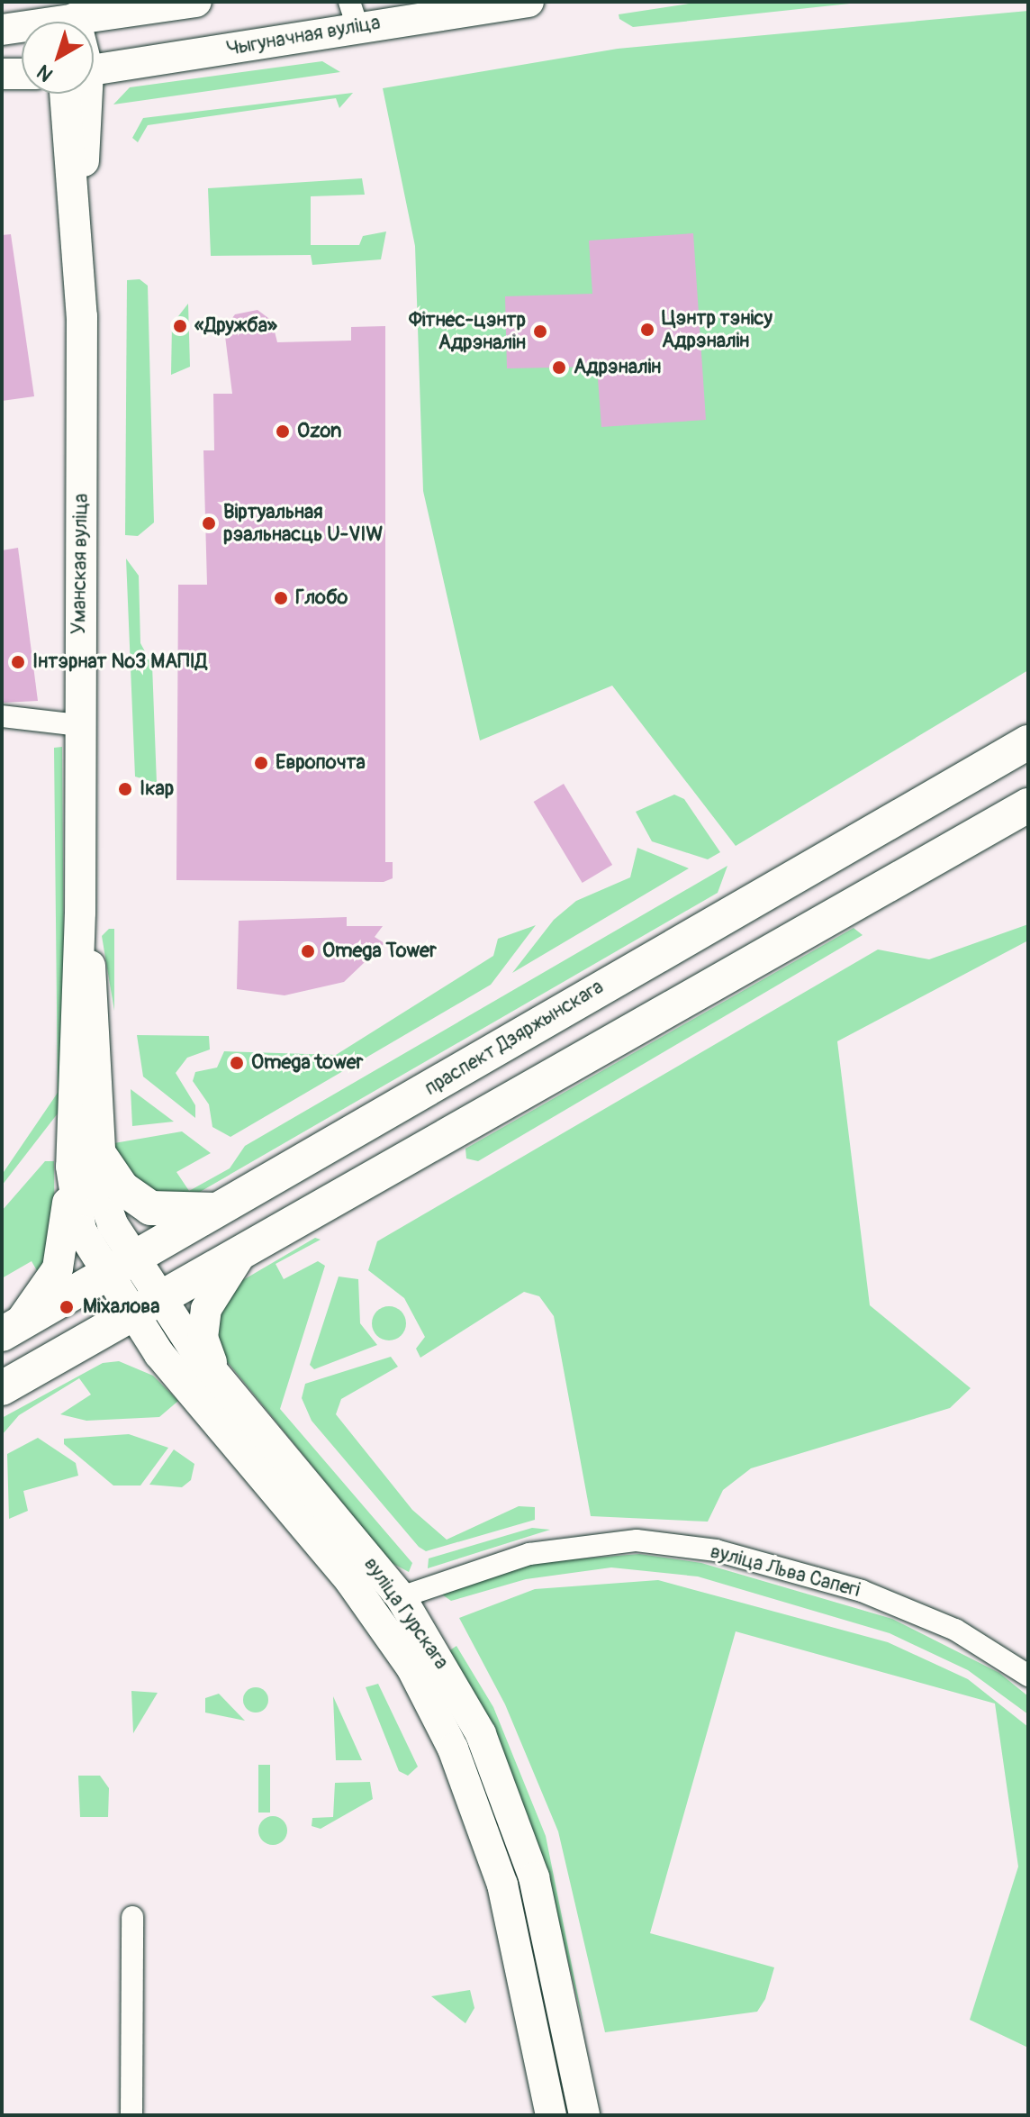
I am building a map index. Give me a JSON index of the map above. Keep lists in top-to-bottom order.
{
  "streets": {
    "main road": [
      "Чыгуначная вуліца",
      "Уманская вуліца",
      "праспект Дзяржынскага",
      "вуліца Гурскага"
    ],
    "street": ["вуліца Льва Сапегі"]
  },
  "crossings": [
    ["Уманская вуліца", "праспект Дзяржынскага"],
    ["Уманская вуліца", "вуліца Гурскага"],
    ["вуліца Льва Сапегі", "вуліца Гурскага"]
  ],
  "places": [
    "«Дружба»",
    "Цэнтр тэнісу Адрэналін",
    "Фітнес-цэнтр Адрэналін",
    "Адрэналін",
    "Ozon",
    "Віртуальная рэальнасць U-VIW",
    "Глобо",
    "Інтэрнат №3 МАПІД",
    "Европочта",
    "Ікар",
    "Omega Tower",
    "Omega tower",
    "Міхалова"
  ],
  "north": "bottom left"
}
